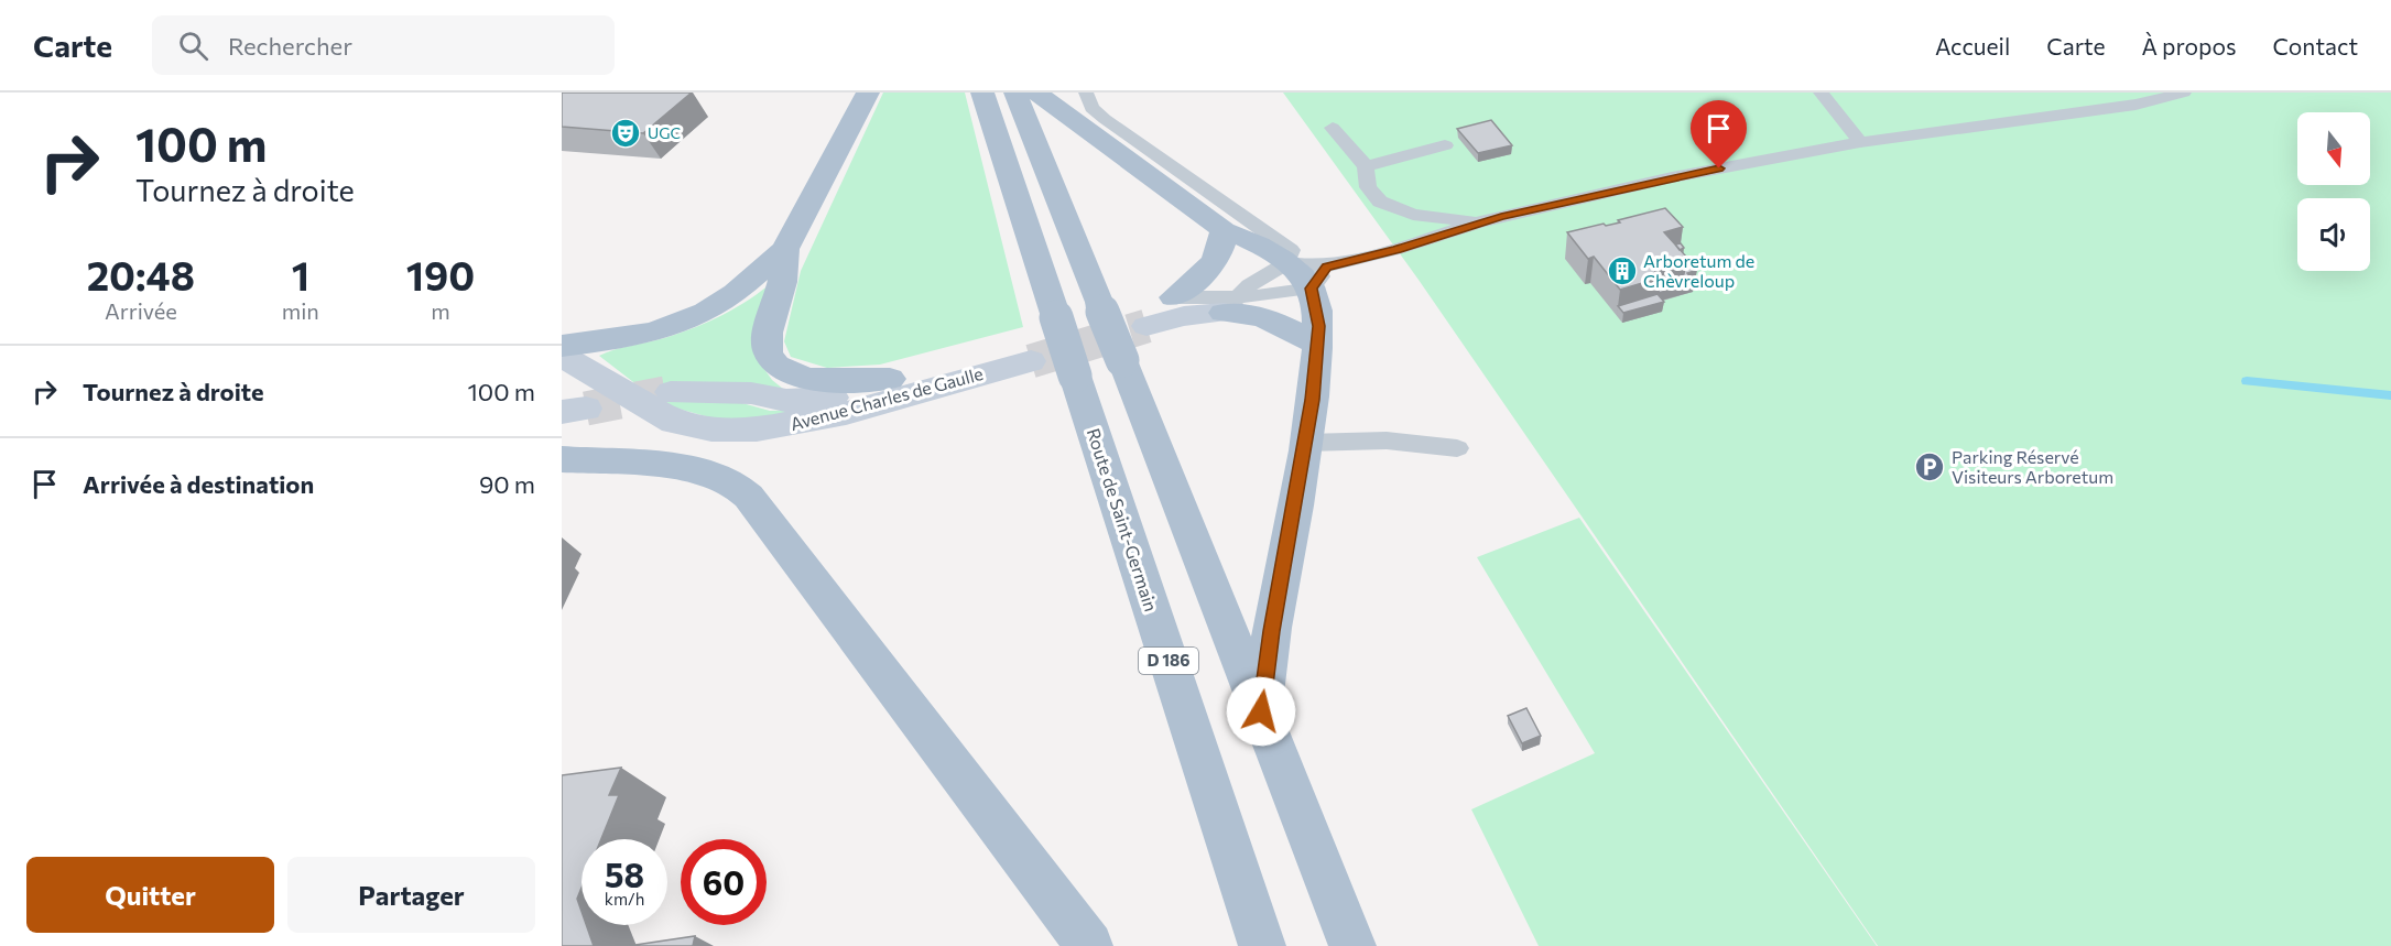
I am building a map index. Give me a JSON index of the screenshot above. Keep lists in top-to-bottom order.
{
  "streets": {
    "main road": ["Avenue Charles de Gaulle", "Route de Saint-Germain", "D 186"]
  },
  "places": {
    "theatre": ["UGC"],
    "building": ["Arboretum de Chèvreloup"],
    "parking": ["Parking Réservé Visiteurs Arboretum"]
  },
  "north": "bottom",
  "page": {
    "header": "Carte",
    "search": "Rechercher",
    "nav": [
      "Accueil",
      "Carte",
      "À propos",
      "Contact"
    ],
    "turn": ["100 m", "Tournez à droite"],
    "eta": [
      "20:48",
      "Arrivée",
      "1",
      "min",
      "190",
      "m"
    ],
    "list": [
      {
        "name": "Tournez à droite",
        "value": "100 m"
      },
      {
        "name": "Arrivée à destination",
        "value": "90 m"
      }
    ],
    "speed": "58 km/h",
    "limit": "60",
    "buttons": ["Quitter", "Partager"]
  }
}
